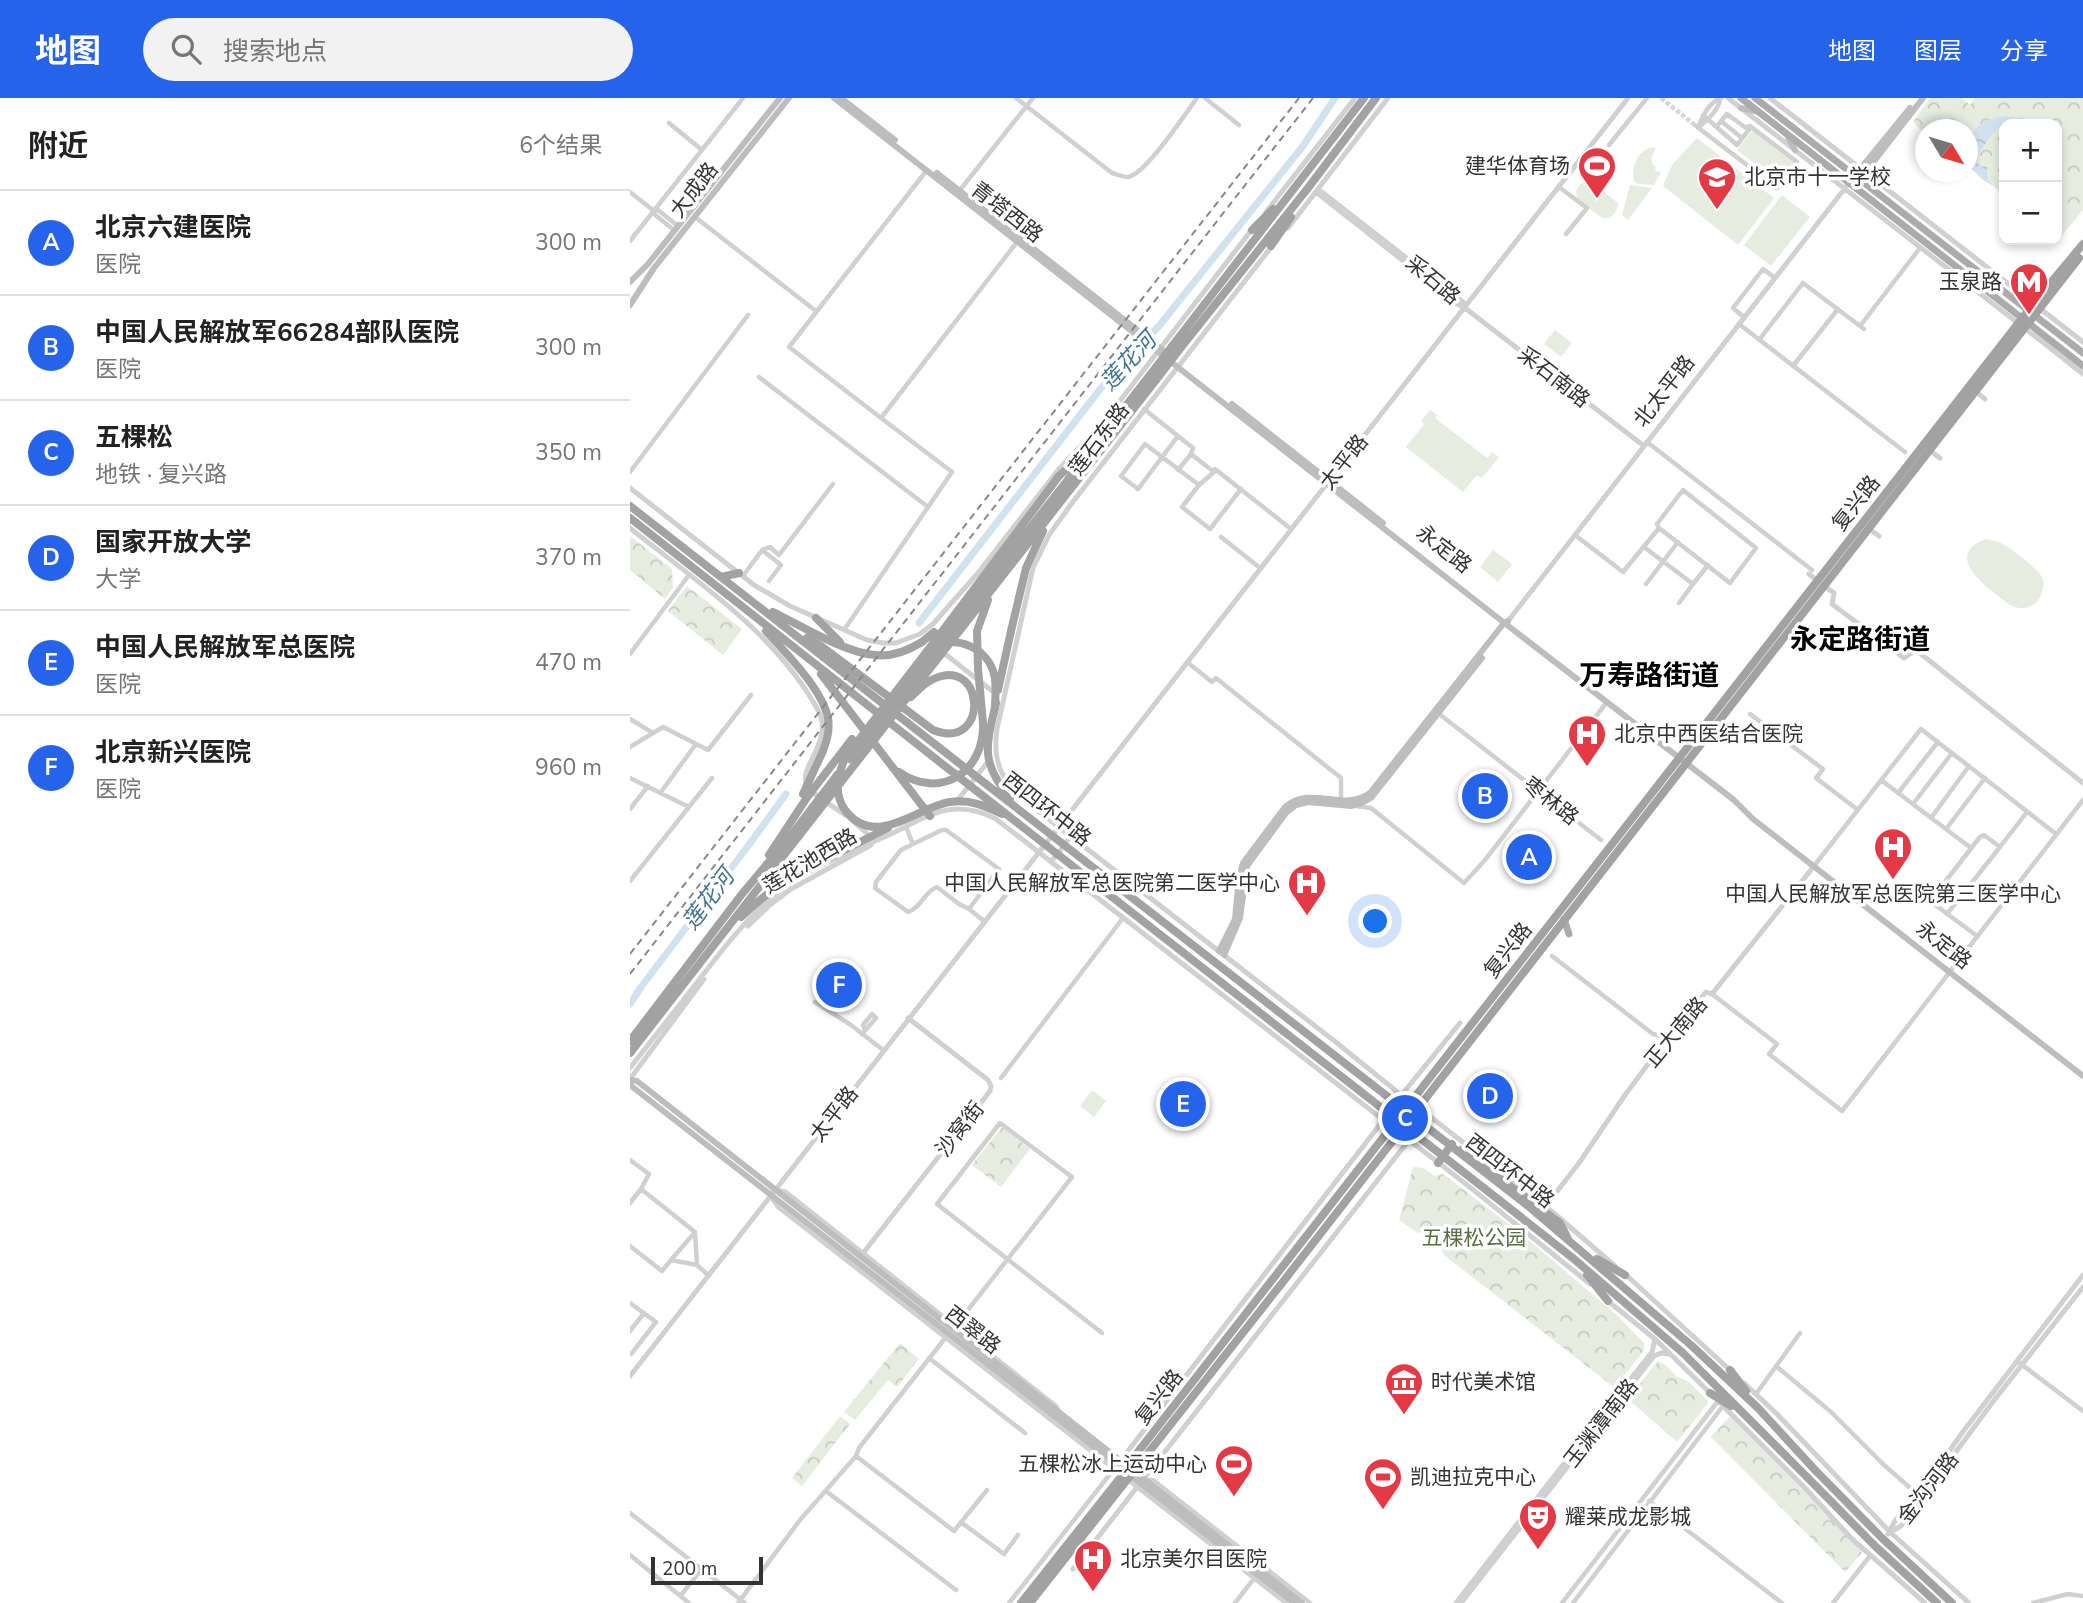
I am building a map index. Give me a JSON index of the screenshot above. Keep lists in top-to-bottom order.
{
  "streets": {
    "highway": [
      "莲石东路",
      "复兴路",
      "西四环中路",
      "莲花池西路"
    ],
    "main road": [
      "大成路",
      "青塔西路",
      "北太平路",
      "永定路",
      "西翠路"
    ],
    "street": [
      "采石路",
      "采石南路",
      "太平路",
      "枣林路",
      "正大南路",
      "沙窝街",
      "玉渊潭南路",
      "金沟河路"
    ]
  },
  "crossings": [
    ["青塔西路", "莲石东路"],
    ["青塔西路", "永定路"],
    ["采石路", "采石南路"],
    ["采石路", "太平路"],
    ["采石南路", "北太平路"],
    ["采石南路", "太平路"],
    ["北太平路", "永定路"],
    ["北太平路", "枣林路"],
    ["北太平路", "西四环中路"],
    ["莲石东路", "永定路"],
    ["莲石东路", "西四环中路"],
    ["莲石东路", "莲花池西路"],
    ["太平路", "永定路"],
    ["太平路", "西四环中路"],
    ["太平路", "沙窝街"],
    ["太平路", "西翠路"],
    ["复兴路", "永定路"],
    ["复兴路", "西四环中路"],
    ["复兴路", "西翠路"],
    ["永定路", "正大南路"],
    ["西四环中路", "莲花池西路"],
    ["西四环中路", "正大南路"],
    ["西四环中路", "玉渊潭南路"],
    ["西四环中路", "金沟河路"],
    ["莲花池西路", "西翠路"],
    ["沙窝街", "西翠路"]
  ],
  "districts": ["永定路街道", "万寿路街道"],
  "water": ["莲花河"],
  "parks": ["五棵松公园"],
  "places": {
    "sports": ["建华体育场", "五棵松冰上运动中心", "凯迪拉克中心"],
    "school or university": ["北京市十一学校"],
    "metro station": ["玉泉路"],
    "hospital": [
      "北京中西医结合医院",
      "中国人民解放军总医院第三医学中心",
      "中国人民解放军总医院第二医学中心",
      "北京美尔目医院"
    ],
    "museum": ["时代美术馆"],
    "theatre": ["耀莱成龙影城"]
  },
  "scale_bar": "200 m",
  "north": "bottom right",
  "page": {
    "header": "地图",
    "search": "搜索地点",
    "nav": ["地图", "图层", "分享"],
    "heading": ["附近", "6个结果"],
    "map_buttons": ["+", "−"],
    "list": [
      {
        "mark": "A",
        "name": "北京六建医院",
        "note": "医院",
        "value": "300 m"
      },
      {
        "mark": "B",
        "name": "中国人民解放军66284部队医院",
        "note": "医院",
        "value": "300 m"
      },
      {
        "mark": "C",
        "name": "五棵松",
        "note": "地铁 · 复兴路",
        "value": "350 m"
      },
      {
        "mark": "D",
        "name": "国家开放大学",
        "note": "大学",
        "value": "370 m"
      },
      {
        "mark": "E",
        "name": "中国人民解放军总医院",
        "note": "医院",
        "value": "470 m"
      },
      {
        "mark": "F",
        "name": "北京新兴医院",
        "note": "医院",
        "value": "960 m"
      }
    ],
    "pins": [
      "B",
      "A",
      "F",
      "D",
      "E",
      "C"
    ],
    "scale": "200 m"
  }
}
